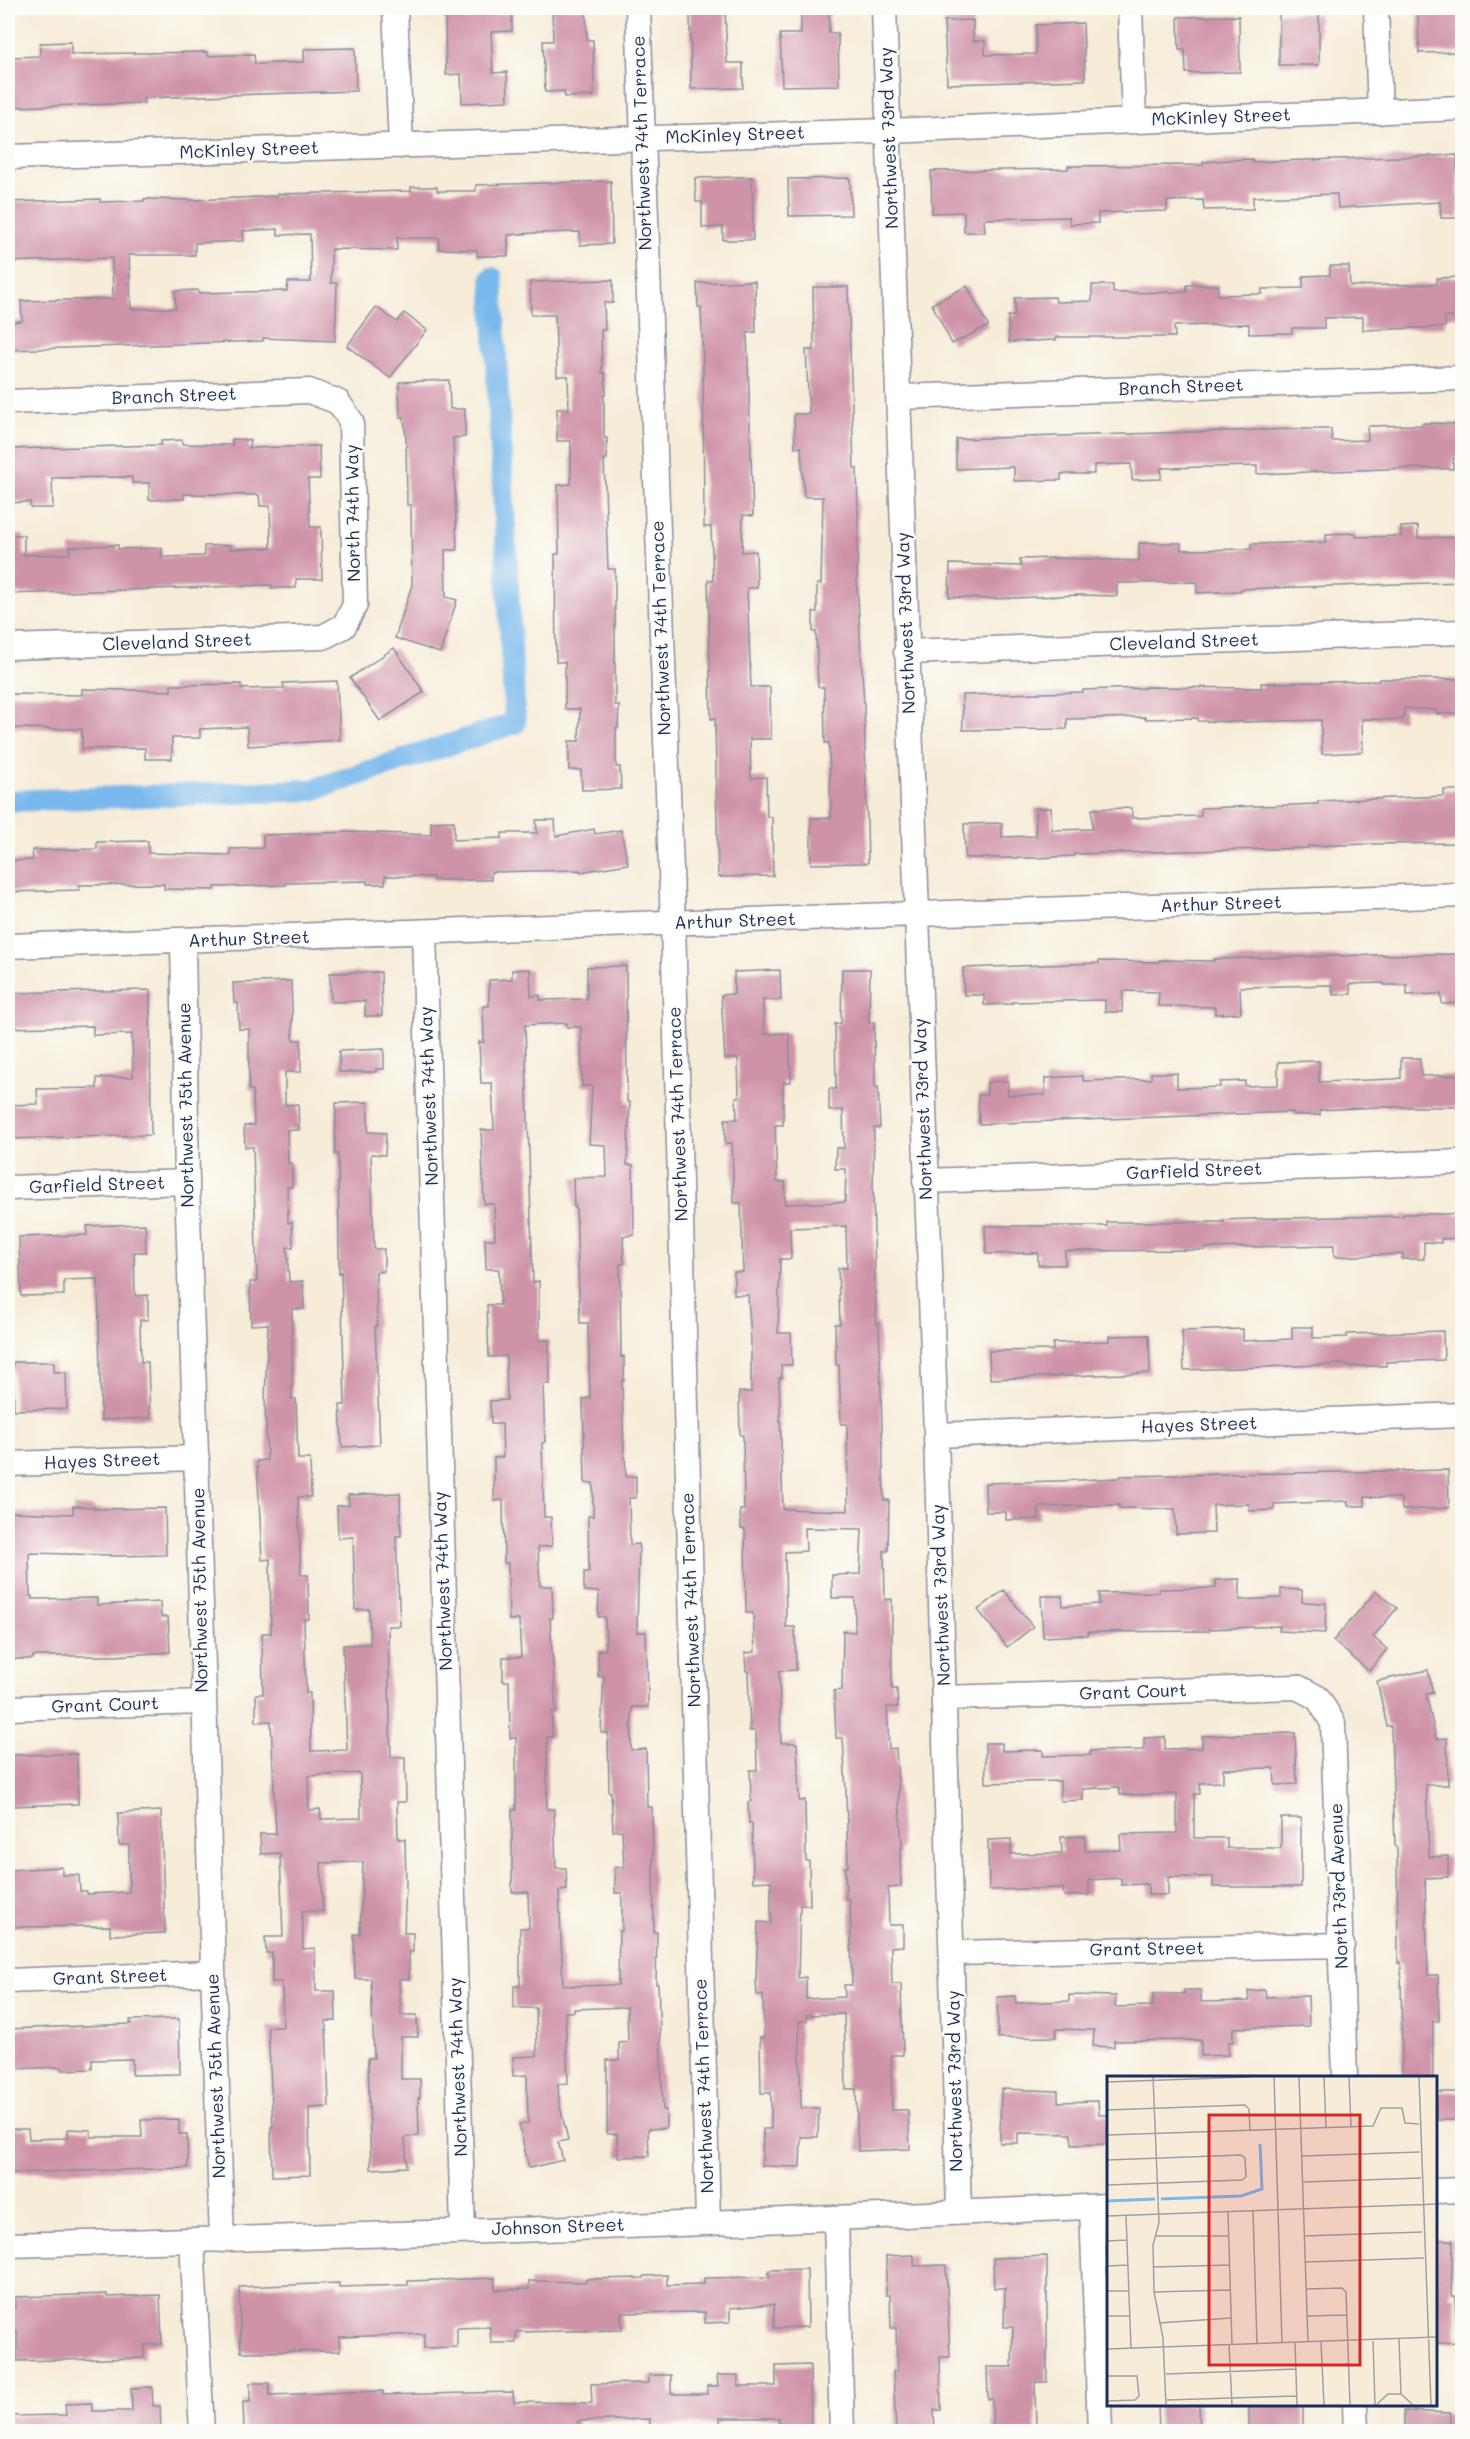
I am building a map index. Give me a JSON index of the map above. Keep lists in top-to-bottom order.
{
  "streets": {
    "street": [
      "McKinley Street",
      "Northwest 73rd Way",
      "Northwest 74th Terrace",
      "Branch Street",
      "North 74th Way",
      "Cleveland Street",
      "Arthur Street",
      "Northwest 74th Way",
      "Northwest 75th Avenue",
      "Garfield Street",
      "Hayes Street",
      "Grant Court",
      "North 73rd Avenue",
      "Grant Street",
      "Johnson Street"
    ]
  },
  "crossings": [
    ["McKinley Street", "Northwest 73rd Way"],
    ["McKinley Street", "Northwest 74th Terrace"],
    ["Northwest 73rd Way", "Branch Street"],
    ["Northwest 73rd Way", "Cleveland Street"],
    ["Northwest 73rd Way", "Arthur Street"],
    ["Northwest 73rd Way", "Garfield Street"],
    ["Northwest 73rd Way", "Hayes Street"],
    ["Northwest 73rd Way", "Grant Court"],
    ["Northwest 73rd Way", "Grant Street"],
    ["Northwest 73rd Way", "Johnson Street"],
    ["Northwest 74th Terrace", "Arthur Street"],
    ["Northwest 74th Terrace", "Johnson Street"],
    ["Branch Street", "North 74th Way"],
    ["North 74th Way", "Cleveland Street"],
    ["Arthur Street", "Northwest 74th Way"],
    ["Arthur Street", "Northwest 75th Avenue"],
    ["Northwest 74th Way", "Johnson Street"],
    ["Northwest 75th Avenue", "Garfield Street"],
    ["Northwest 75th Avenue", "Hayes Street"],
    ["Northwest 75th Avenue", "Grant Court"],
    ["Northwest 75th Avenue", "Grant Street"],
    ["Northwest 75th Avenue", "Johnson Street"],
    ["Grant Court", "North 73rd Avenue"],
    ["North 73rd Avenue", "Grant Street"]
  ]
}
